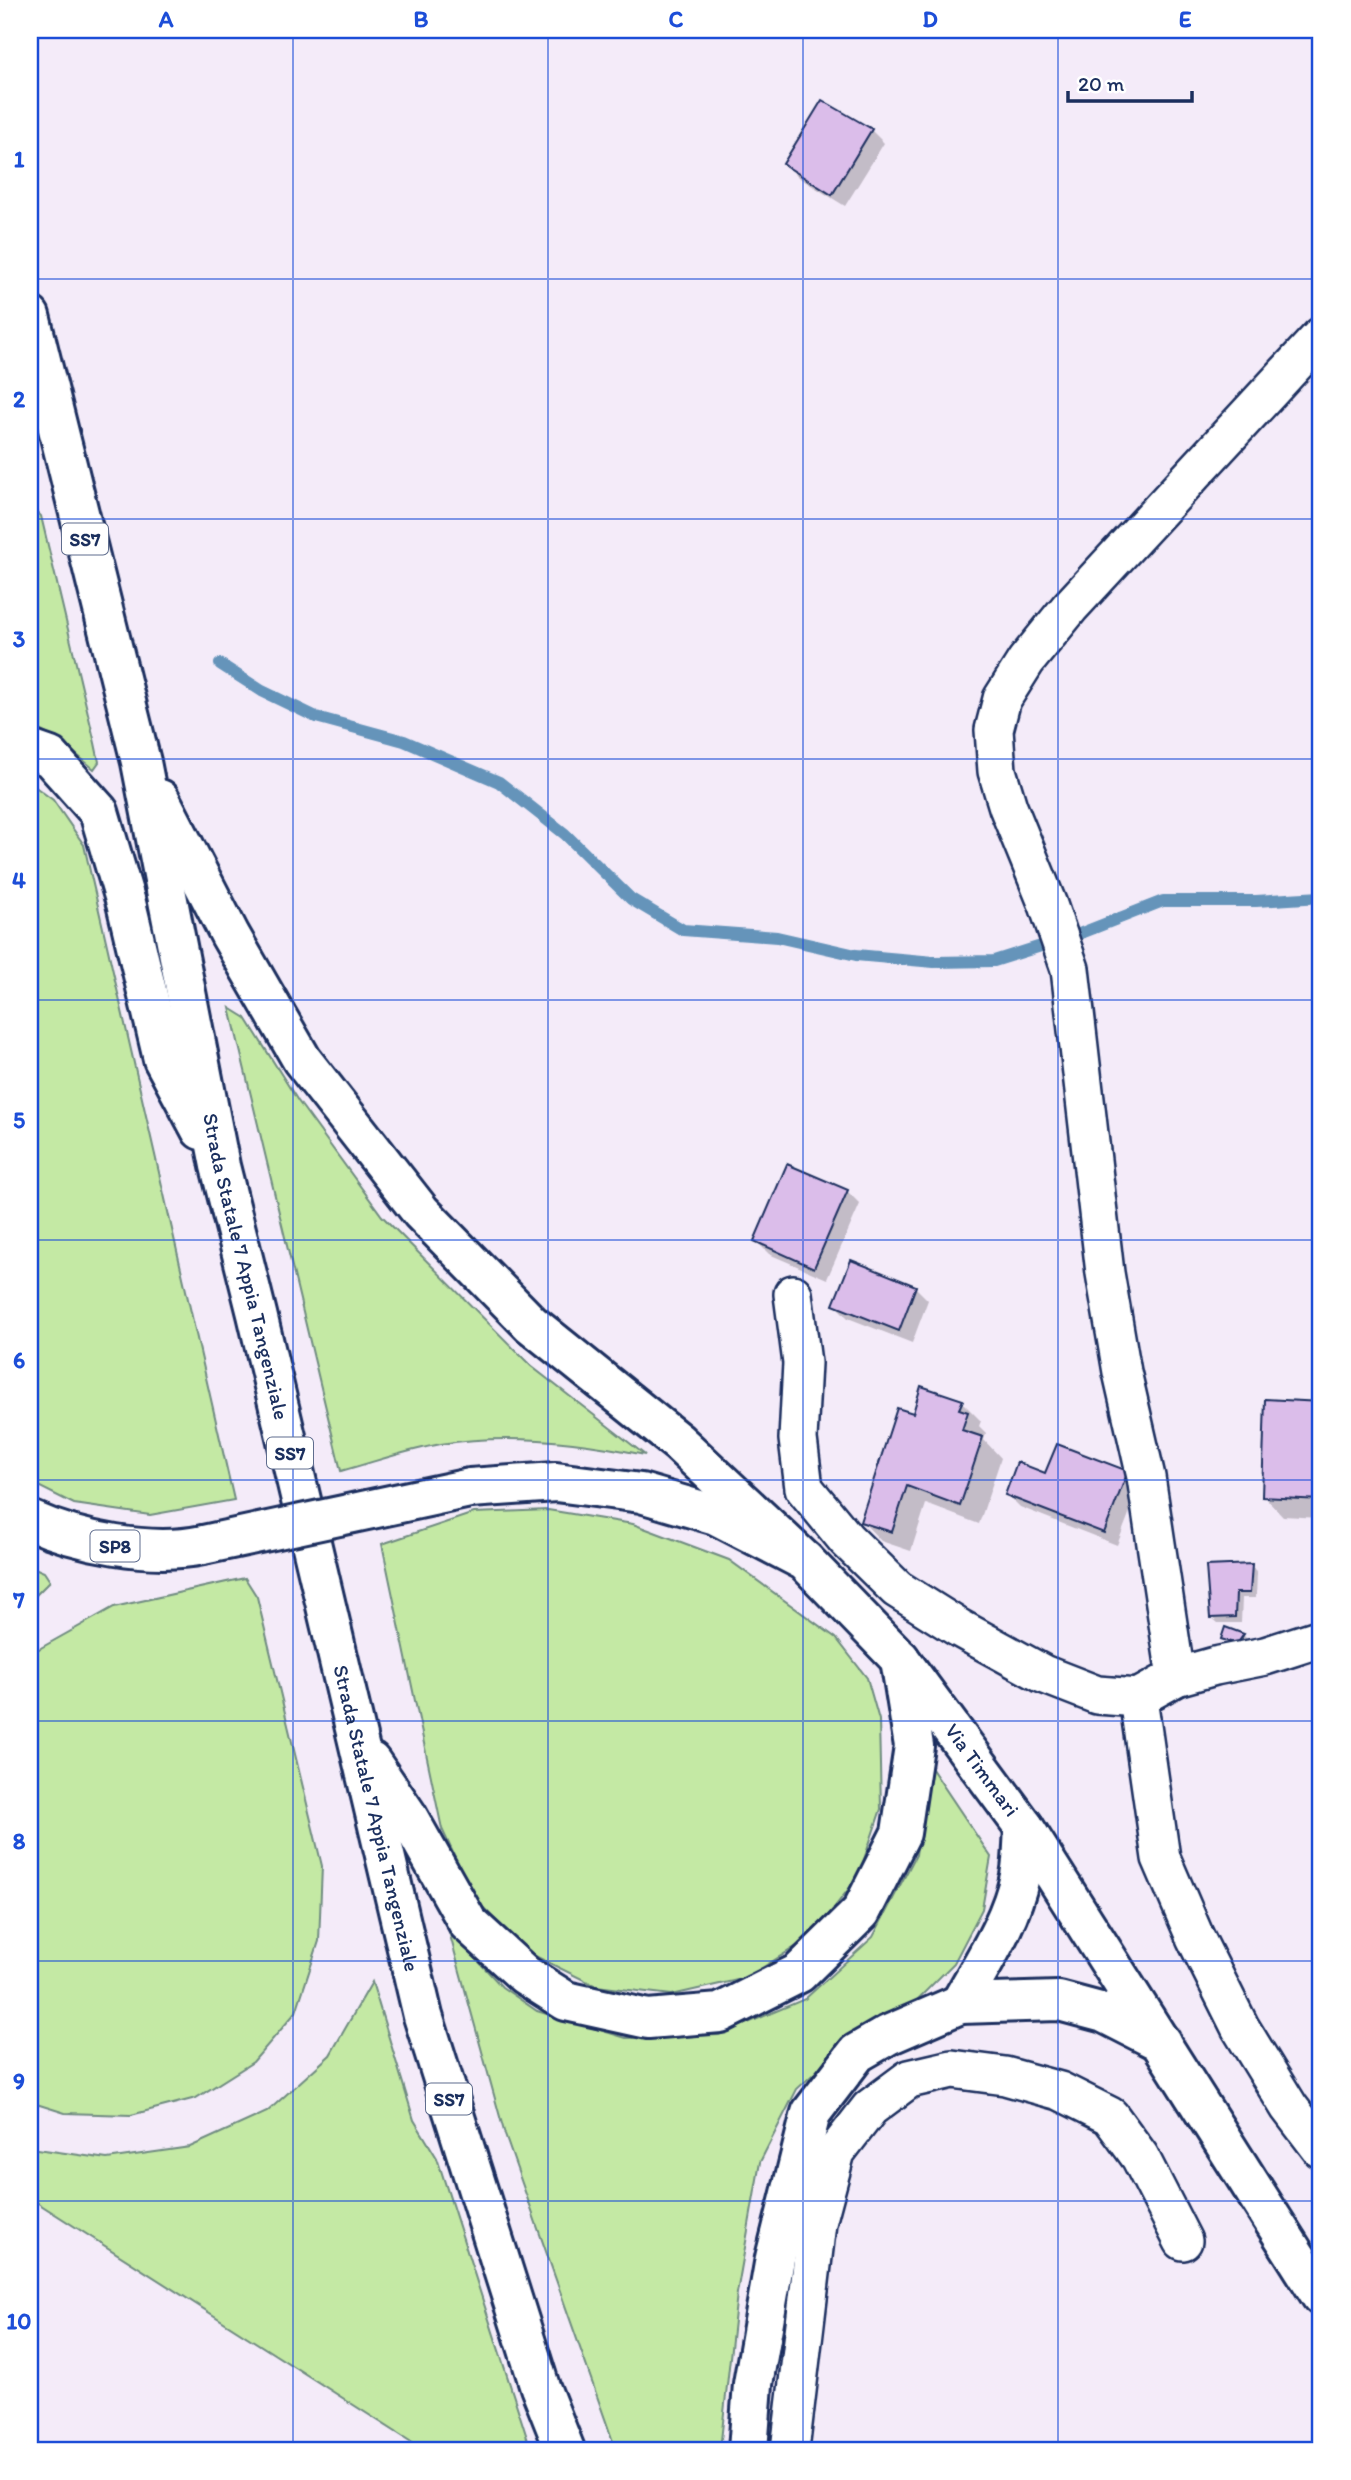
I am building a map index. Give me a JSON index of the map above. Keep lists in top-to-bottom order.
{
  "streets": {
    "main road": [
      "SS7",
      "Strada Statale 7 Appia Tangenziale",
      "SP8",
      "Via Timmari"
    ]
  },
  "scale_bar": "20 m",
  "grid": {
    "columns": [
      "A",
      "B",
      "C",
      "D",
      "E"
    ],
    "rows": [
      "1",
      "2",
      "3",
      "4",
      "5",
      "6",
      "7",
      "8",
      "9",
      "10"
    ]
  }
}
